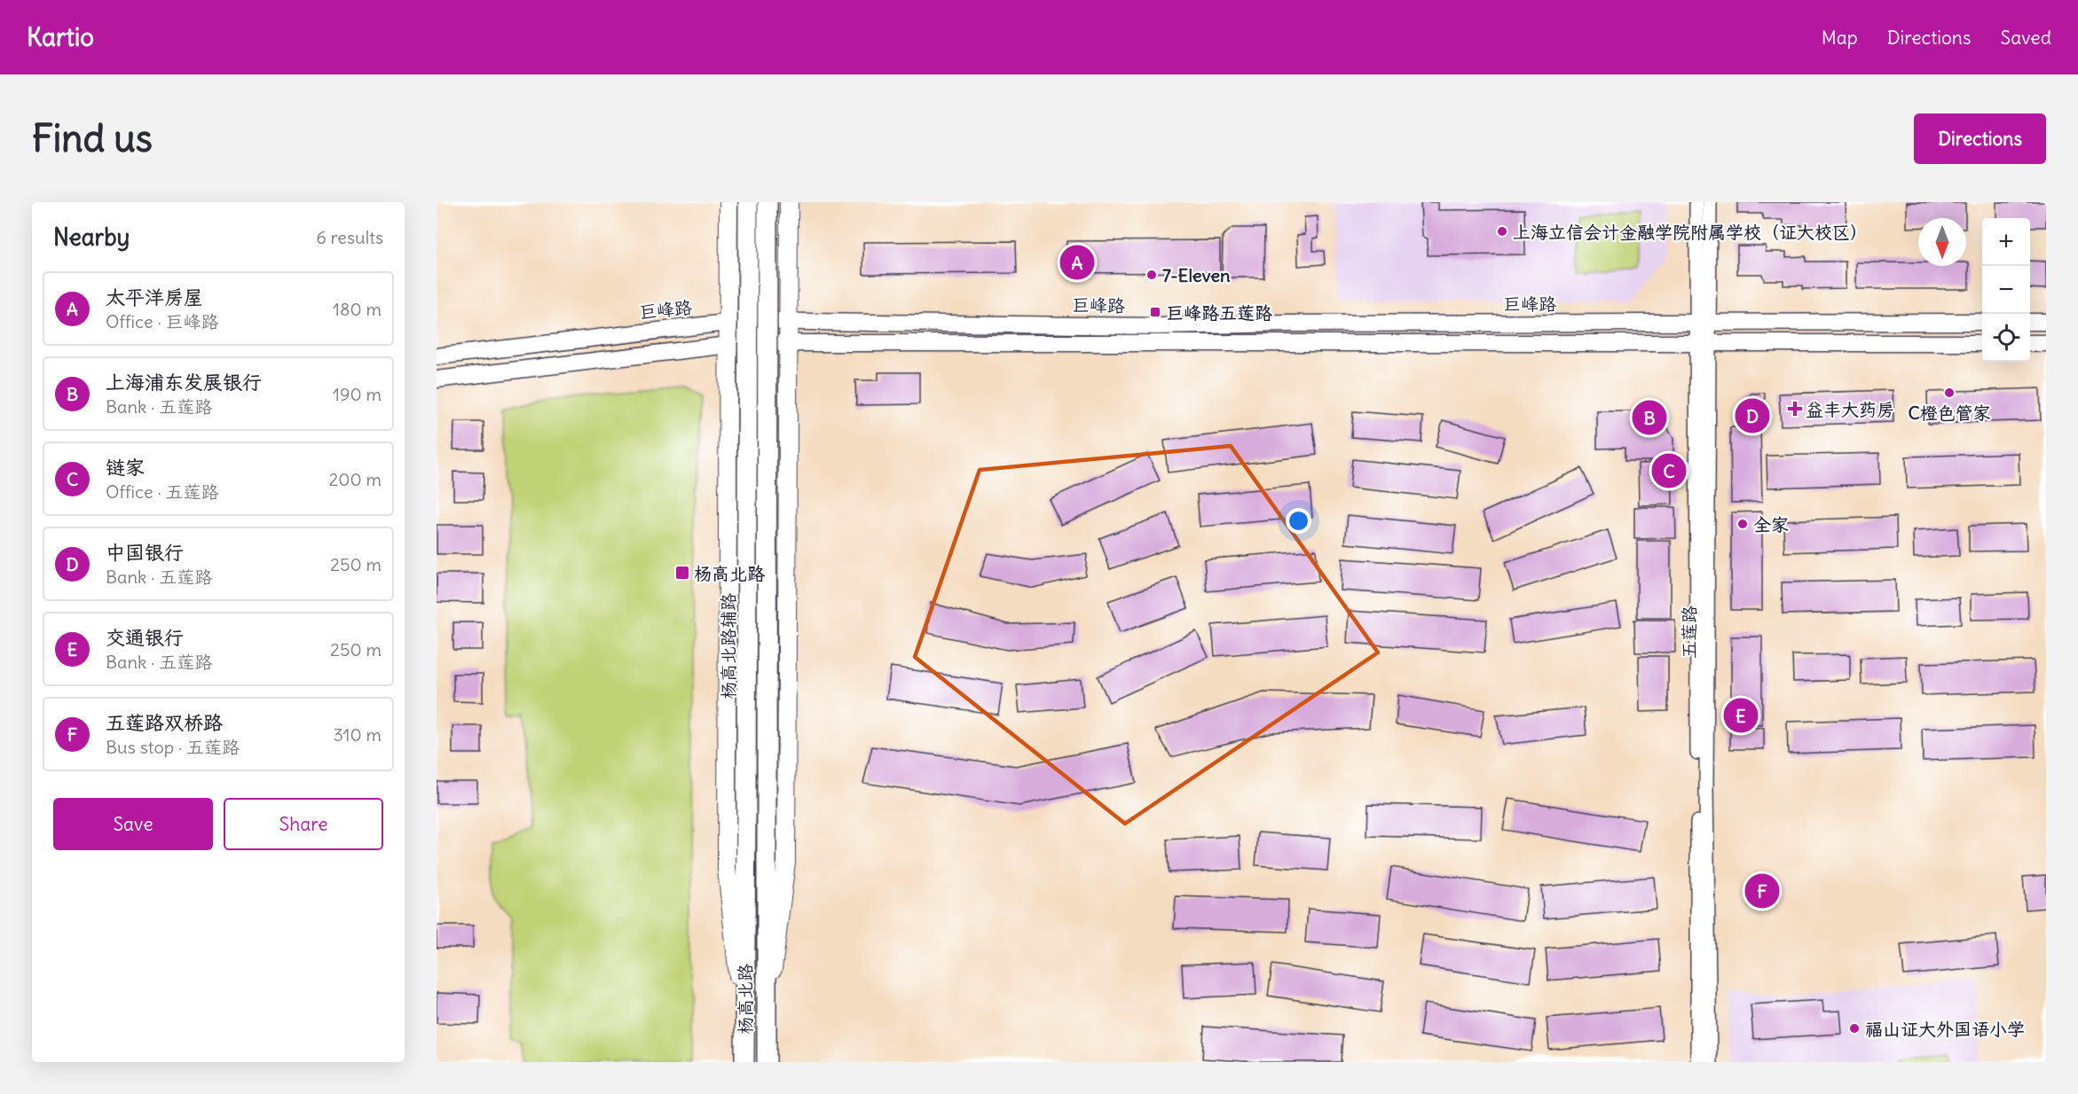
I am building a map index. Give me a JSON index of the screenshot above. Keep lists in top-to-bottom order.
{
  "streets": {
    "highway": ["杨高北路"],
    "main road": ["巨峰路", "杨高北路辅路"],
    "street": ["五莲路"]
  },
  "crossings": [
    ["巨峰路", "五莲路"],
    ["巨峰路", "杨高北路辅路"],
    ["杨高北路辅路", "杨高北路"]
  ],
  "places": {
    "other": [
      "上海立信会计金融学院附属学校（证大校区）",
      "7-Eleven",
      "C橙色管家",
      "全家",
      "福山证大外国语小学"
    ],
    "transit": ["巨峰路五莲路", "杨高北路"],
    "health": ["益丰大药房"]
  },
  "north": "bottom",
  "page": {
    "header": "Kartio",
    "nav": ["Map", "Directions", "Saved"],
    "buttons": [
      "Directions",
      ["Save", "Share"]
    ],
    "title": "Find us",
    "heading": ["Nearby", "6 results"],
    "map_buttons": ["+", "−"],
    "pins": [
      "A",
      "D",
      "B",
      "C",
      "E",
      "F"
    ],
    "list": [
      {
        "mark": "A",
        "name": "太平洋房屋",
        "note": "Office · 巨峰路",
        "value": "180 m"
      },
      {
        "mark": "B",
        "name": "上海浦东发展银行",
        "note": "Bank · 五莲路",
        "value": "190 m"
      },
      {
        "mark": "C",
        "name": "链家",
        "note": "Office · 五莲路",
        "value": "200 m"
      },
      {
        "mark": "D",
        "name": "中国银行",
        "note": "Bank · 五莲路",
        "value": "250 m"
      },
      {
        "mark": "E",
        "name": "交通银行",
        "note": "Bank · 五莲路",
        "value": "250 m"
      },
      {
        "mark": "F",
        "name": "五莲路双桥路",
        "note": "Bus stop · 五莲路",
        "value": "310 m"
      }
    ]
  }
}
